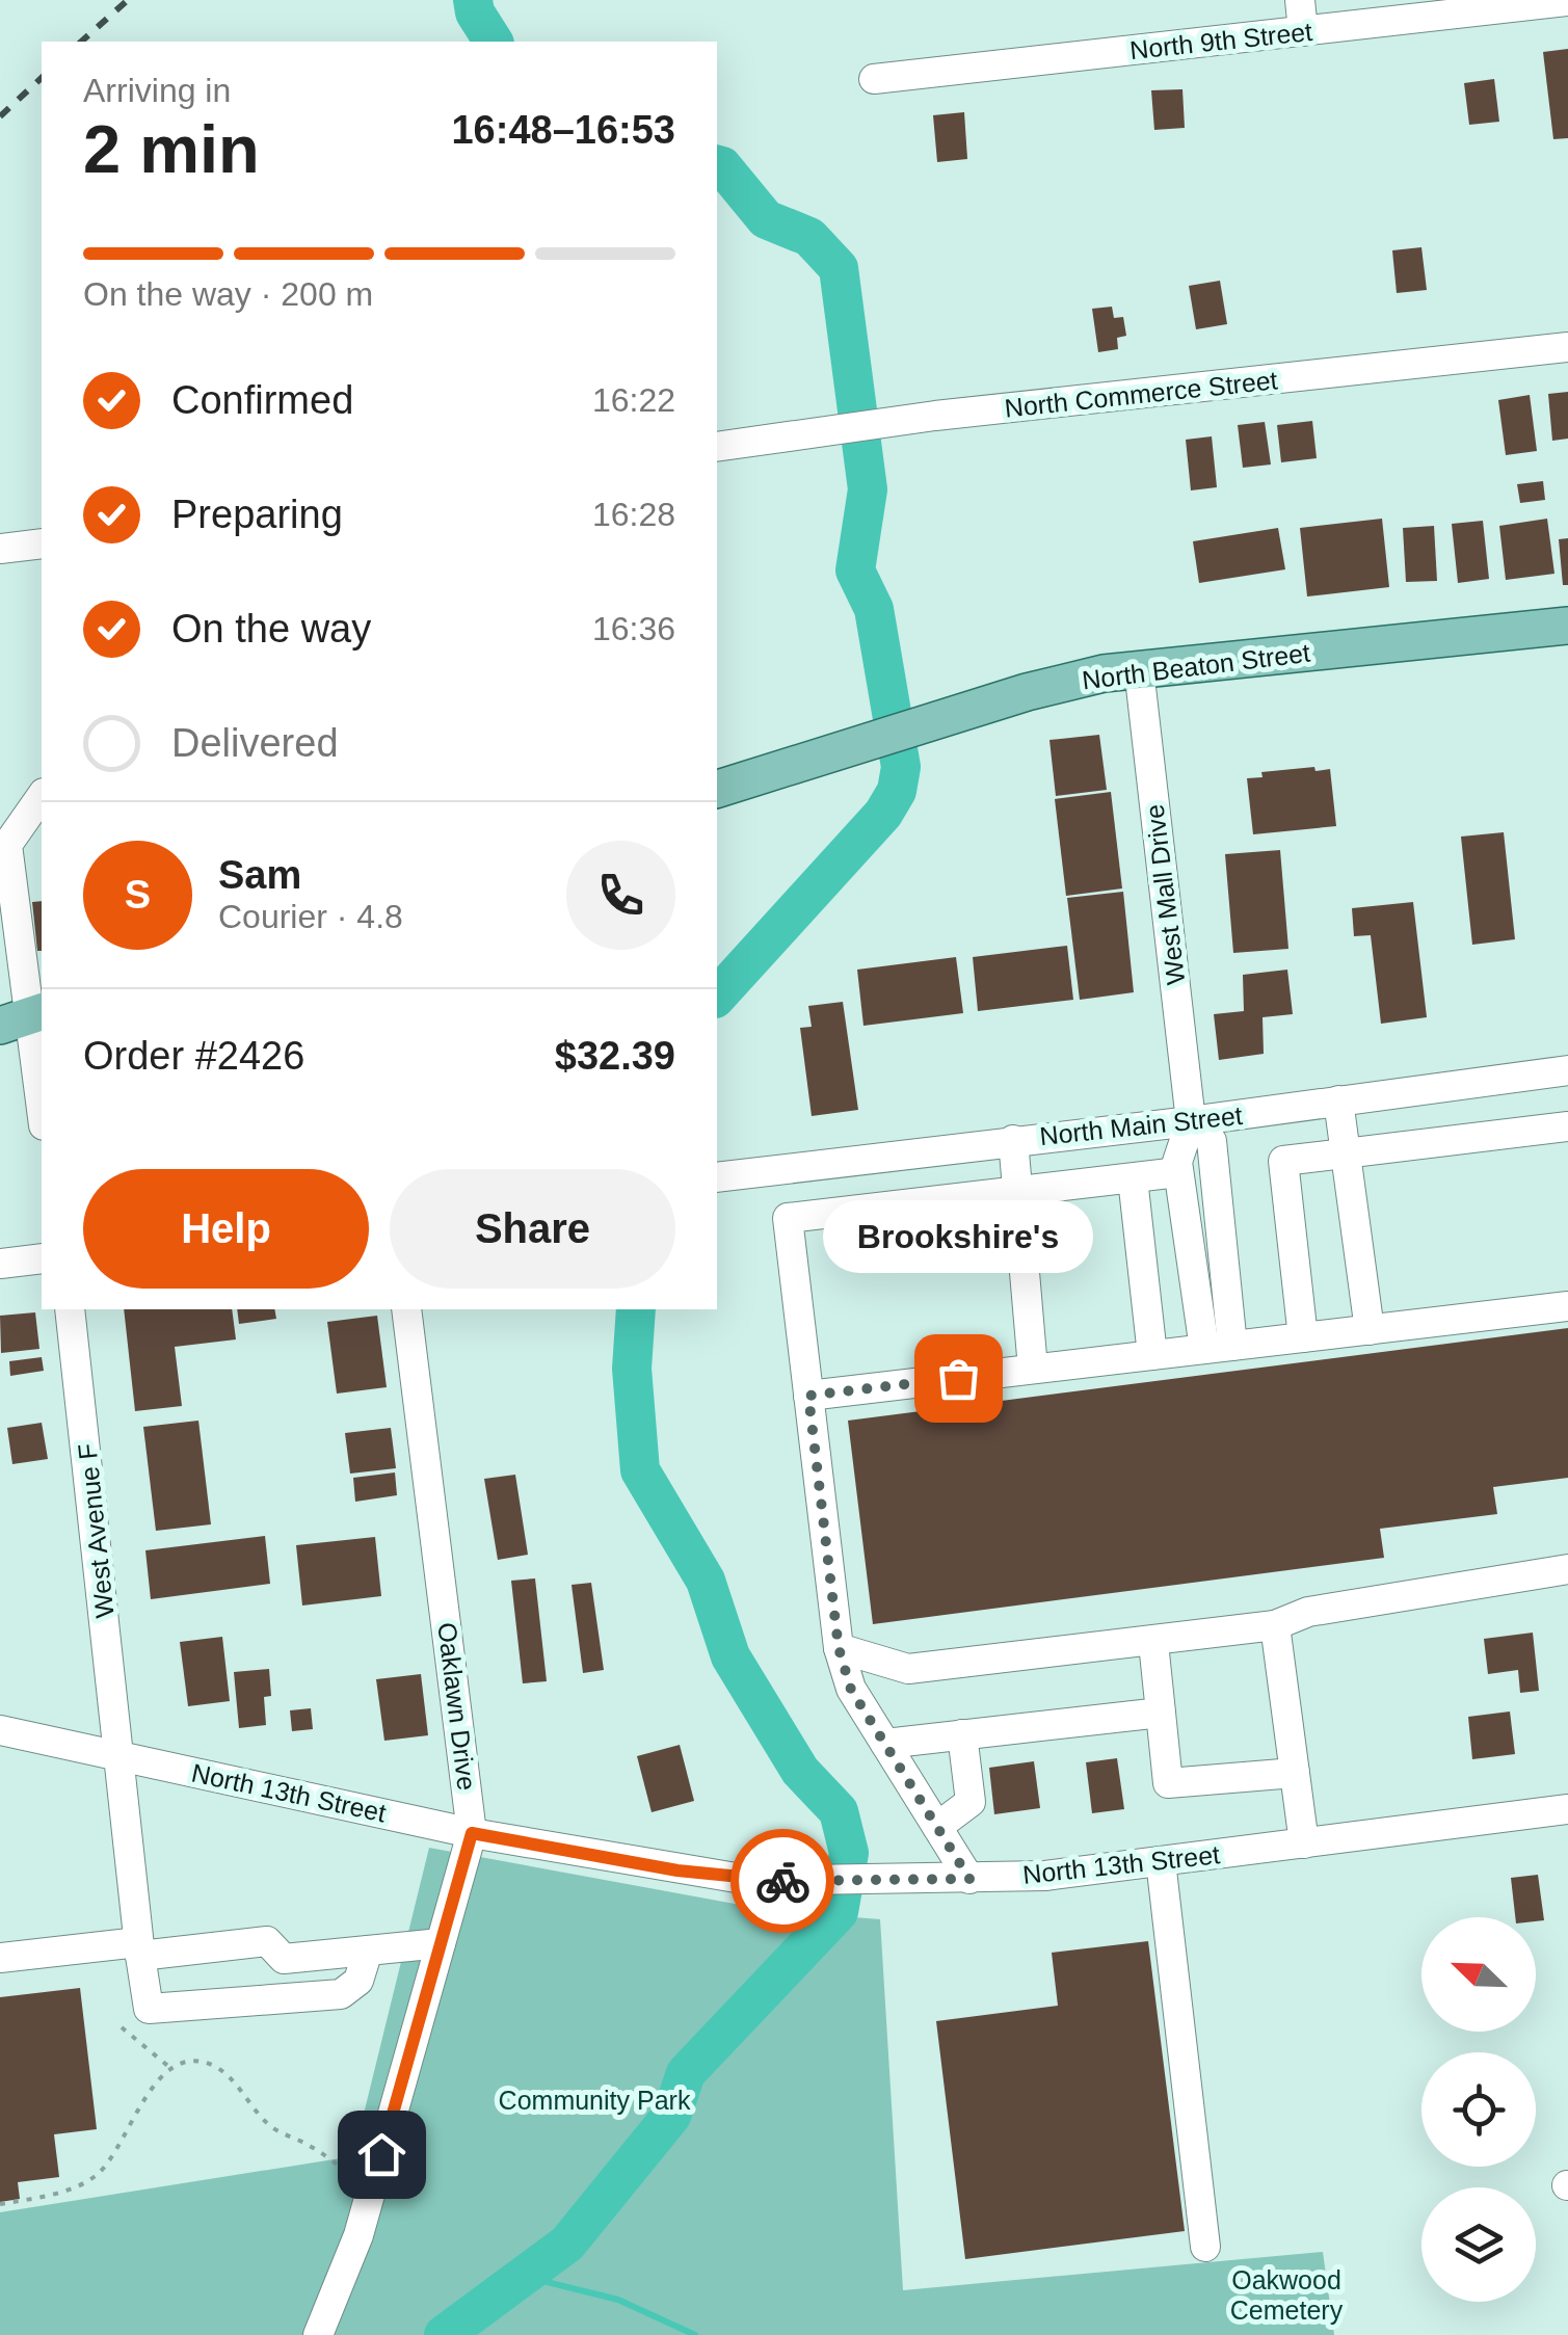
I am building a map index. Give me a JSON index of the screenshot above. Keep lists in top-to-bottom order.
{
  "streets": {
    "main road": ["North Beaton Street"],
    "street": [
      "North 9th Street",
      "North Commerce Street",
      "West Mall Drive",
      "North Main Street",
      "West Avenue F",
      "Oaklawn Drive",
      "North 13th Street"
    ]
  },
  "crossings": [
    ["North Beaton Street", "West Mall Drive"],
    ["West Mall Drive", "North Main Street"],
    ["West Avenue F", "North 13th Street"],
    ["Oaklawn Drive", "North 13th Street"]
  ],
  "parks": ["Community Park", "Oakwood Cemetery"],
  "places": ["Brookshire's"],
  "north": "top left",
  "page": {
    "heading": ["2 min", "Arriving in", "16:48–16:53"],
    "panel": [
      "Sam",
      "Courier · 4.8",
      "Order #2426",
      "$32.39"
    ],
    "bar": "On the way · 200 m",
    "list": [
      ["Confirmed", "16:22"],
      ["Preparing", "16:28"],
      ["On the way", "16:36"],
      "Delivered"
    ],
    "round": "S",
    "buttons": ["Help", "Share"],
    "bubble": "Brookshire's"
  }
}
